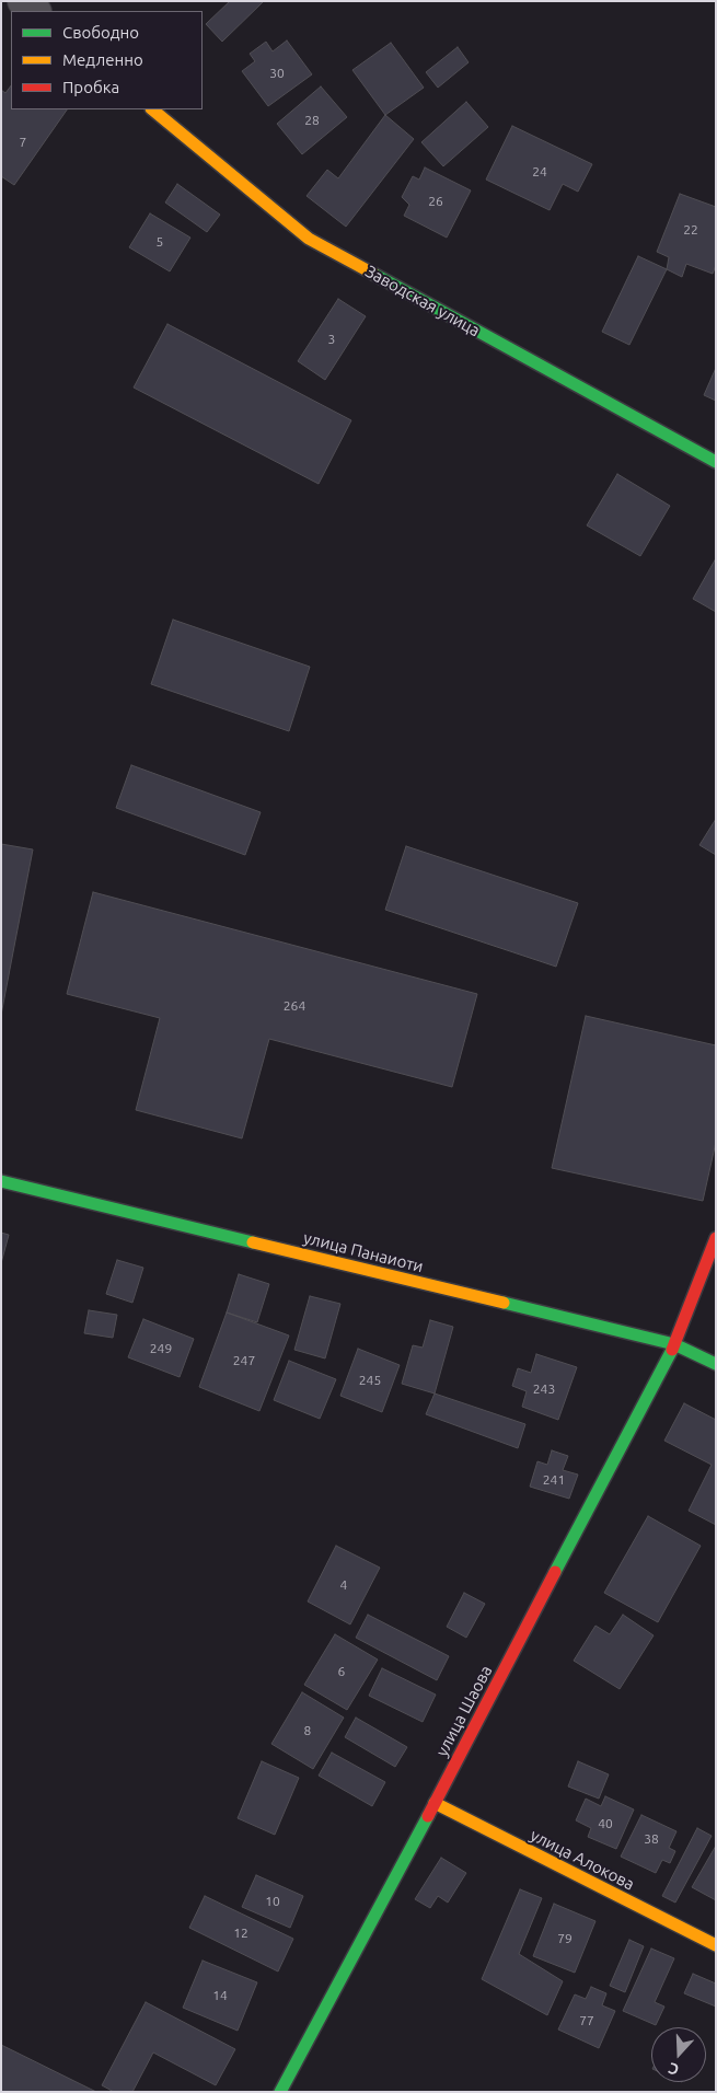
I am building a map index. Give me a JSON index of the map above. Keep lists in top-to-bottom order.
{
  "streets": {
    "street": [
      "Заводская улица",
      "улица Панаиоти",
      "улица Шаова",
      "улица Алокова"
    ]
  },
  "crossings": [
    ["улица Панаиоти", "улица Шаова"],
    ["улица Шаова", "улица Алокова"]
  ],
  "house_numbers": [
    "30",
    "28",
    "7",
    "24",
    "26",
    "22",
    "5",
    "3",
    "264",
    "249",
    "247",
    "245",
    "243",
    "241",
    "4",
    "6",
    "8",
    "40",
    "38",
    "10",
    "12",
    "79",
    "14",
    "77"
  ],
  "legend": ["Свободно", "Медленно", "Пробка"],
  "north": "bottom"
}
